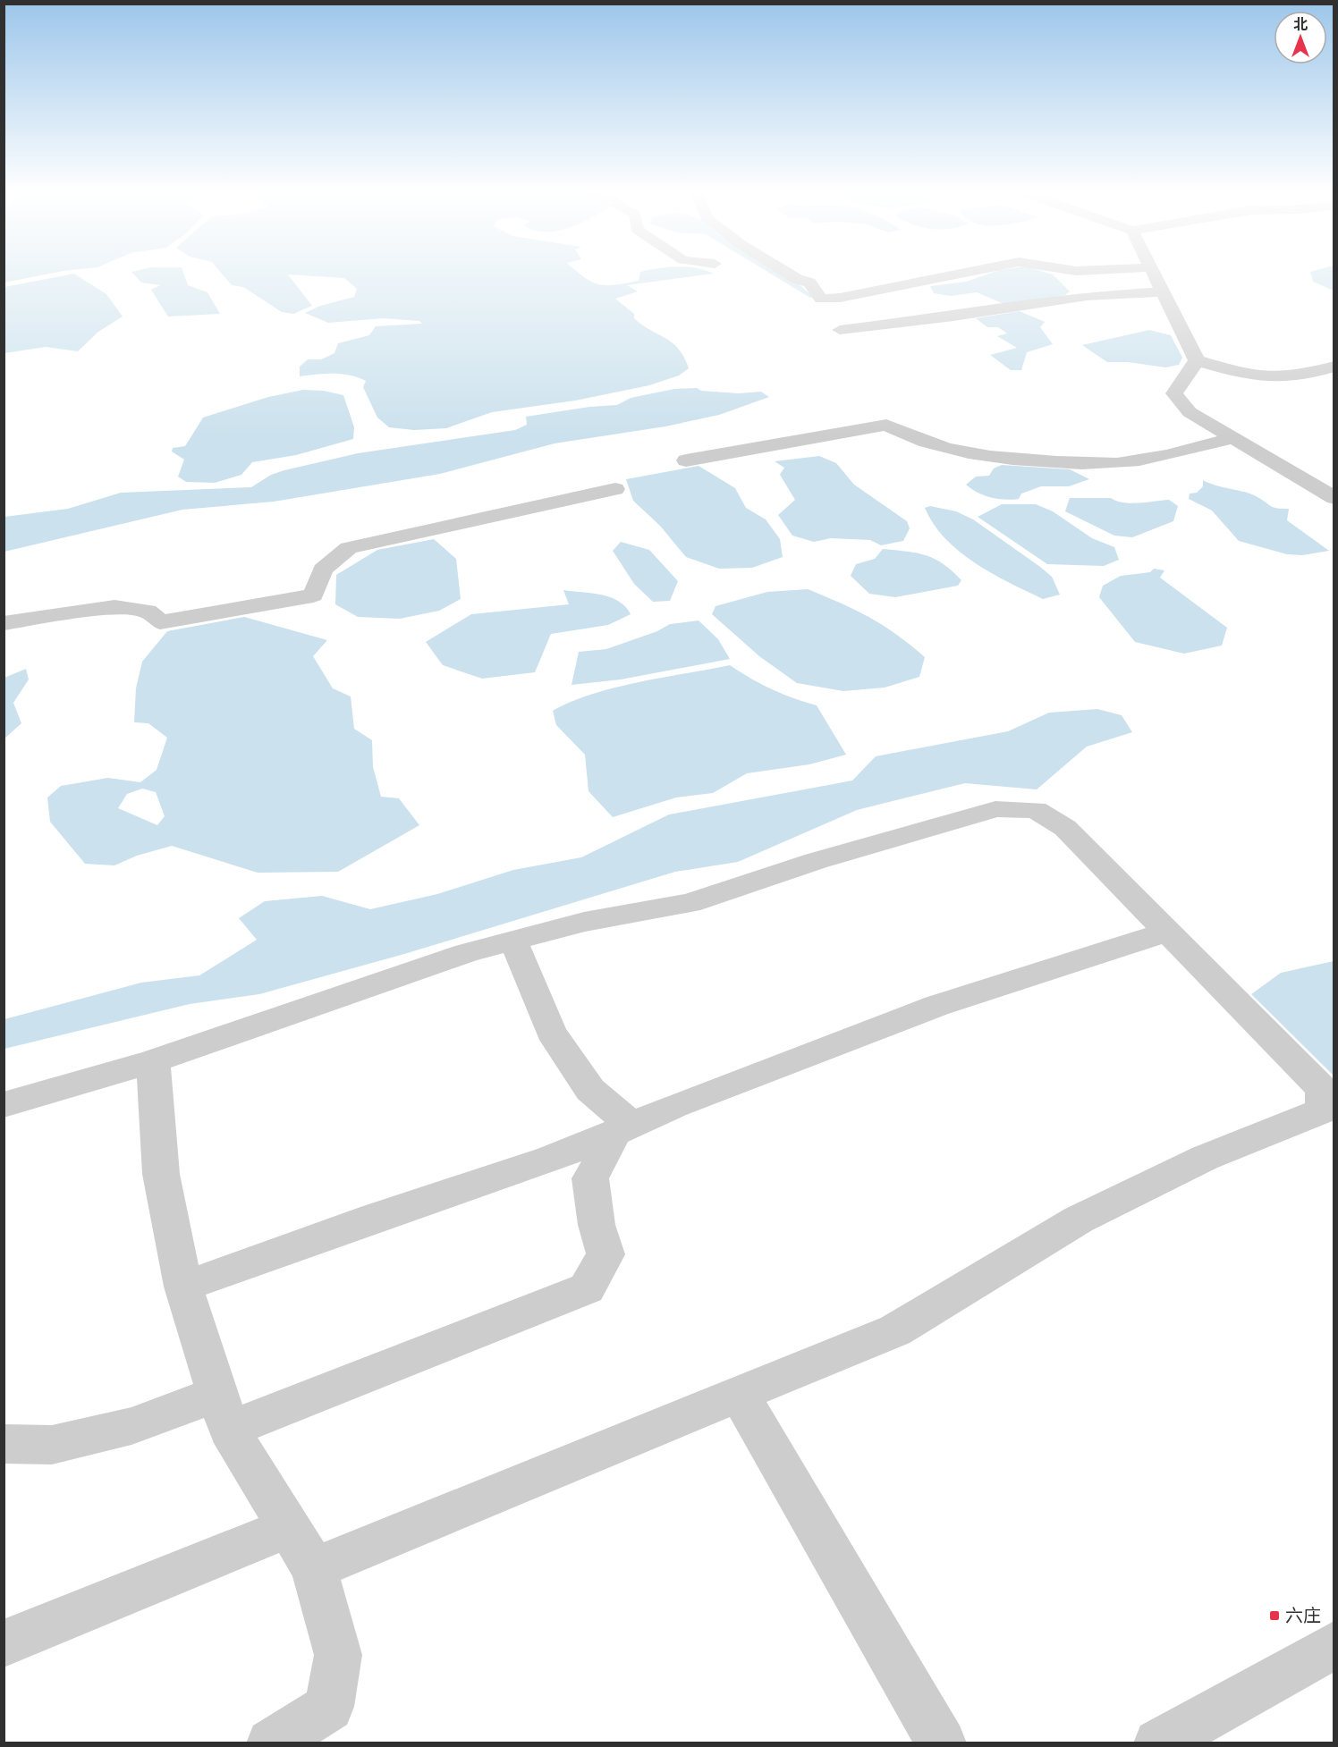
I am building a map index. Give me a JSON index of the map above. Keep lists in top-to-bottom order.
{
  "places": {
    "transit": ["六庄"]
  },
  "north": "top"
}
